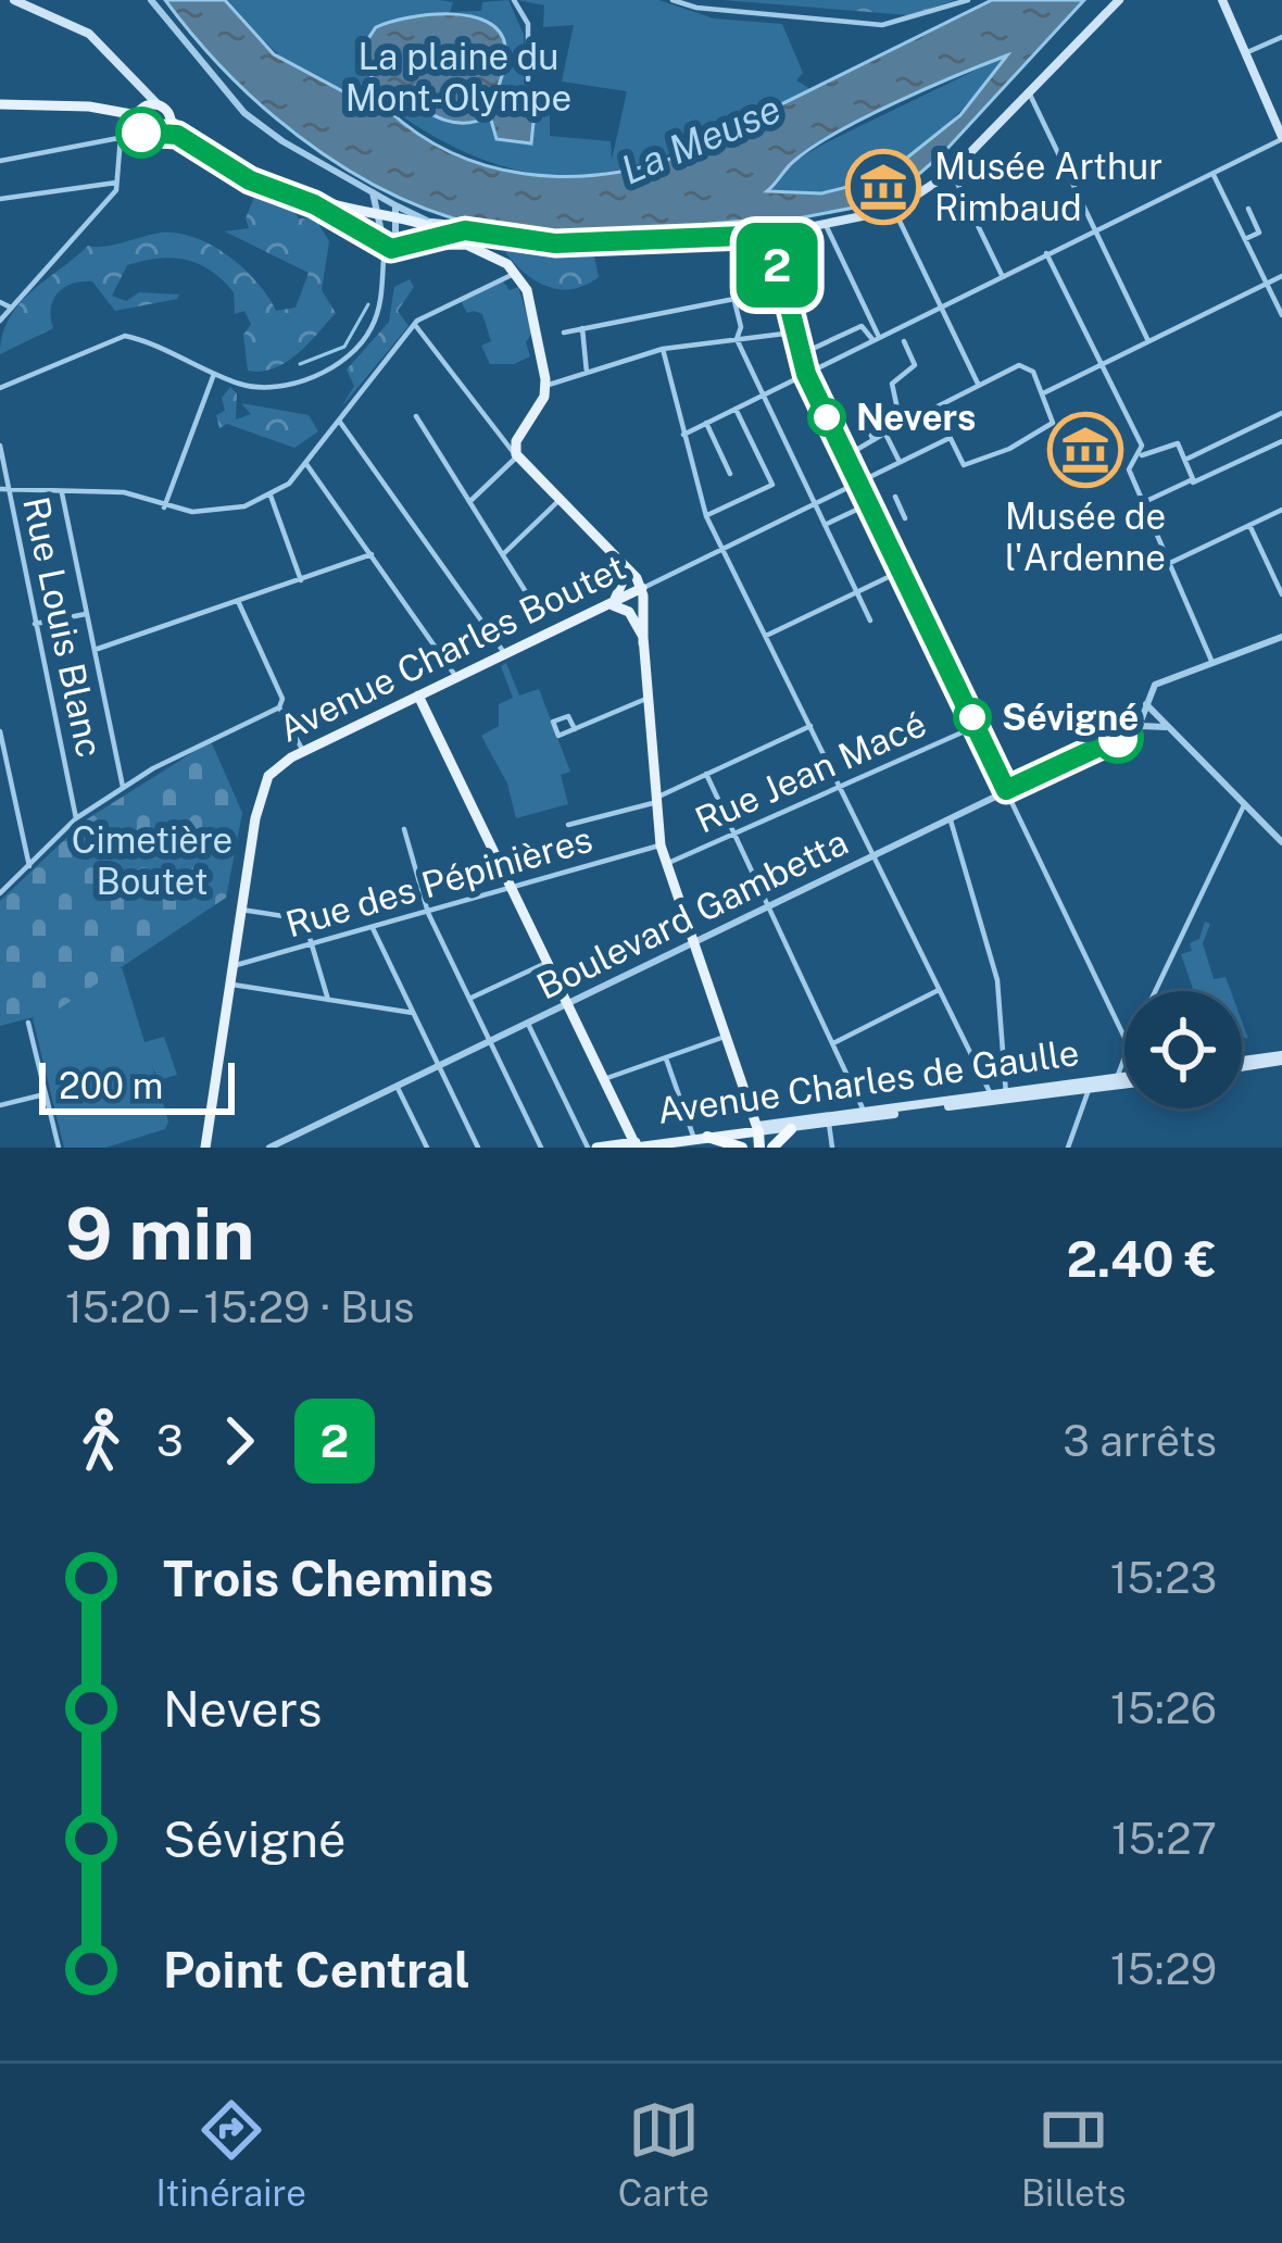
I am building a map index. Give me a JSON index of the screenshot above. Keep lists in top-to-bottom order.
{
  "streets": {
    "main road": ["Avenue Charles Boutet", "Avenue Charles de Gaulle"],
    "street": [
      "Rue Louis Blanc",
      "Rue Jean Macé",
      "Rue des Pépinières",
      "Boulevard Gambetta"
    ]
  },
  "crossings": [
    ["Avenue Charles Boutet", "Rue des Pépinières"]
  ],
  "water": ["La Meuse"],
  "parks": ["La plaine du Mont-Olympe", "Cimetière Boutet"],
  "places": {
    "museum": ["Musée Arthur Rimbaud", "Musée de l'Ardenne"],
    "other": ["Nevers", "Sévigné"]
  },
  "lines": ["bus line 2"],
  "scale_bar": "200 m",
  "page": {
    "on_map": "2",
    "scale": "200 m",
    "heading": ["9 min", "15:20 – 15:29 · Bus", "2.40 €"],
    "legs": ["3", "2", "3 arrêts"],
    "list": [
      {
        "name": "Trois Chemins",
        "value": "15:23"
      },
      {
        "name": "Nevers",
        "value": "15:26"
      },
      {
        "name": "Sévigné",
        "value": "15:27"
      },
      {
        "name": "Point Central",
        "value": "15:29"
      }
    ],
    "tabs": ["Itinéraire", "Carte", "Billets"]
  }
}
